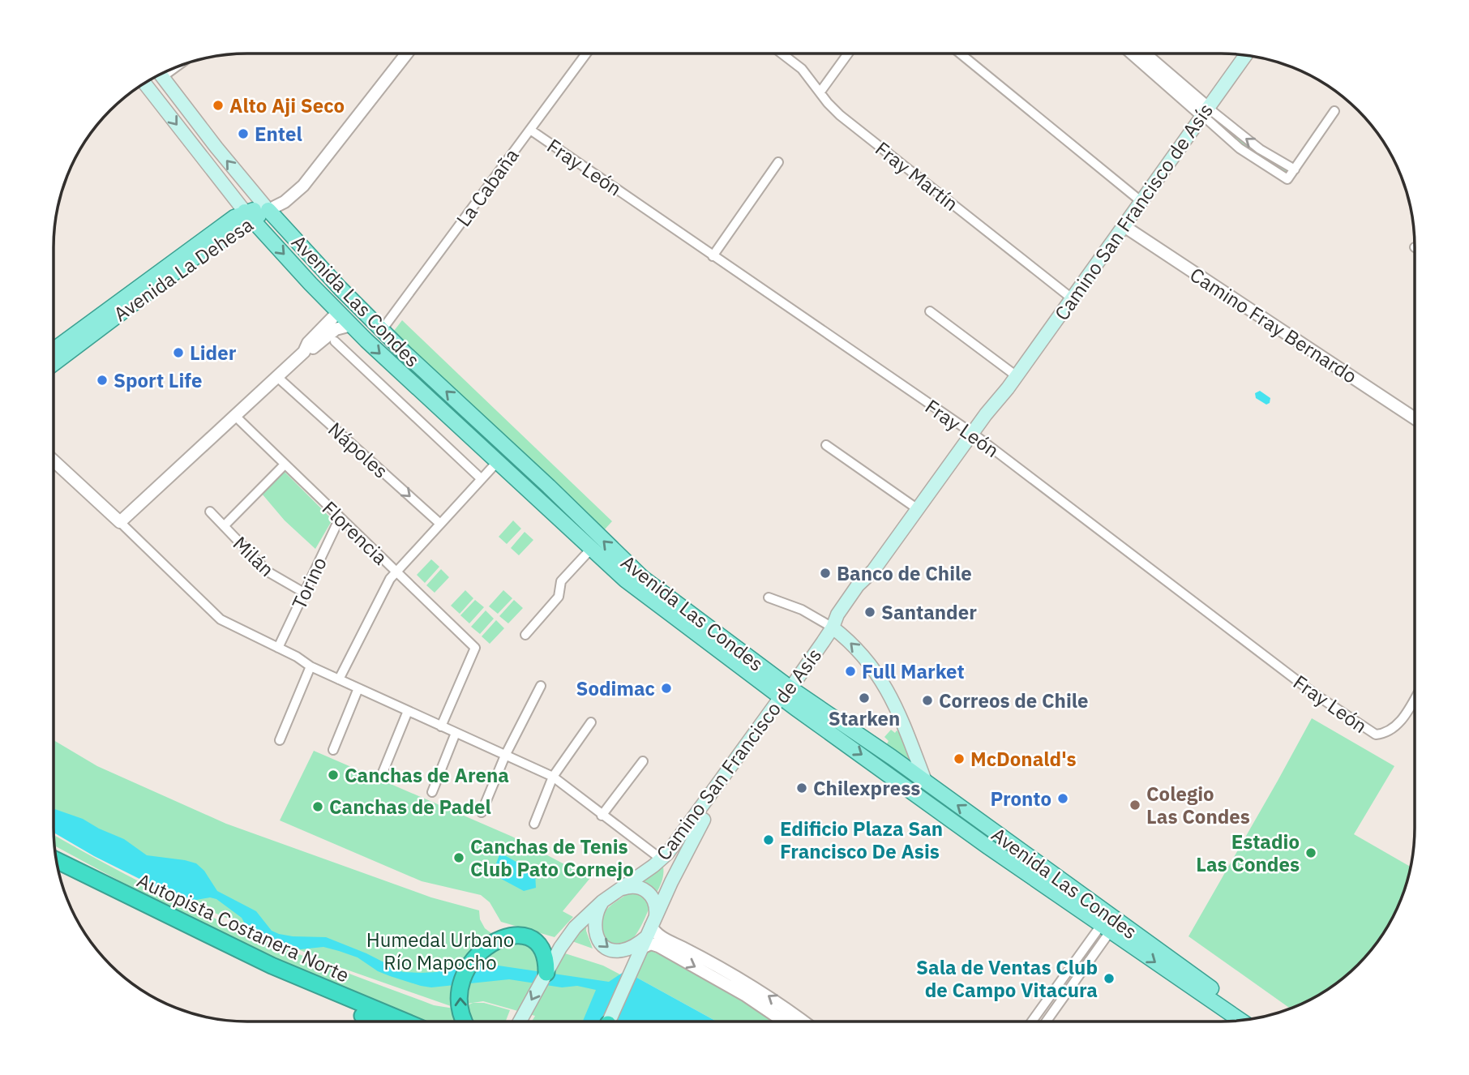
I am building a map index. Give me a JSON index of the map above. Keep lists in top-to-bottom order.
{
  "streets": {
    "highway": ["Autopista Costanera Norte"],
    "main road": ["Camino San Francisco de Asís", "Avenida La Dehesa", "Avenida Las Condes"],
    "street": [
      "Fray León",
      "Fray Martín",
      "La Cabaña",
      "Camino Fray Bernardo",
      "Nápoles",
      "Florencia",
      "Milán",
      "Torino"
    ]
  },
  "crossings": [
    ["Fray León", "La Cabaña"],
    ["Fray León", "Camino San Francisco de Asís"],
    ["Fray Martín", "Camino San Francisco de Asís"],
    ["La Cabaña", "Avenida Las Condes"],
    ["Camino San Francisco de Asís", "Avenida Las Condes"],
    ["Camino San Francisco de Asís", "Camino Fray Bernardo"],
    ["Avenida La Dehesa", "Avenida Las Condes"],
    ["Florencia", "Torino"],
    ["Milán", "Torino"]
  ],
  "parks": ["Humedal Urbano Río Mapocho"],
  "places": [
    "Alto Aji Seco",
    "Entel",
    "Lider",
    "Sport Life",
    "Banco de Chile",
    "Santander",
    "Full Market",
    "Sodimac",
    "Starken",
    "Correos de Chile",
    "McDonald's",
    "Canchas de Arena",
    "Chilexpress",
    "Pronto",
    "Colegio Las Condes",
    "Canchas de Padel",
    "Edificio Plaza San Francisco De Asis",
    "Estadio Las Condes",
    "Canchas de Tenis Club Pato Cornejo",
    "Sala de Ventas Club de Campo Vitacura"
  ]
}
